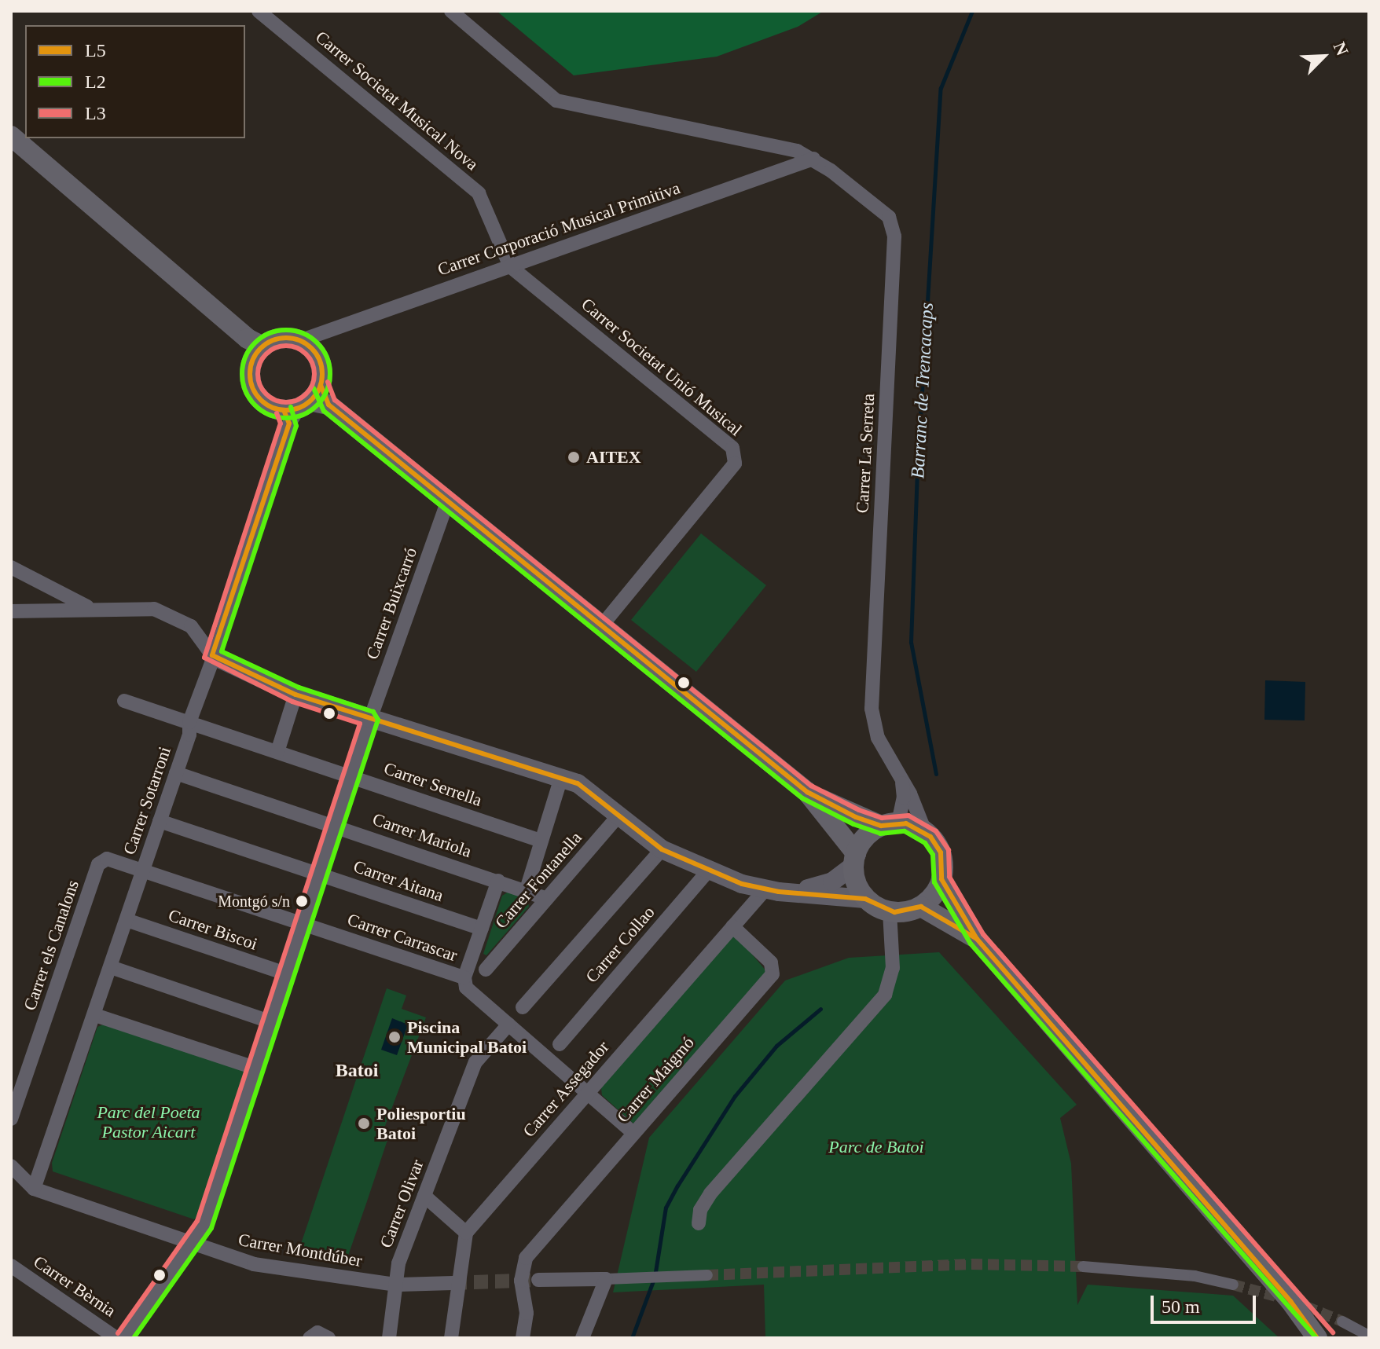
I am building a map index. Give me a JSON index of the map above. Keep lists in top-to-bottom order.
{
  "streets": {
    "street": [
      "Carrer Societat Musical Nova",
      "Carrer Corporació Musical Primitiva",
      "Carrer Societat Unió Musical",
      "Carrer La Serreta",
      "Carrer Buixcarró",
      "Carrer Serrella",
      "Carrer Sotarroni",
      "Carrer Mariola",
      "Carrer Fontanella",
      "Carrer Aitana",
      "Carrer Biscoi",
      "Carrer Carrascar",
      "Carrer Collao",
      "Carrer els Canalons",
      "Carrer Maigmó",
      "Carrer Assegador",
      "Carrer Olivar",
      "Carrer Montdúber",
      "Carrer Bèrnia"
    ]
  },
  "crossings": [
    ["Carrer Societat Musical Nova", "Carrer Corporació Musical Primitiva"],
    ["Carrer Societat Musical Nova", "Carrer Societat Unió Musical"],
    ["Carrer Corporació Musical Primitiva", "Carrer Societat Unió Musical"],
    ["Carrer Corporació Musical Primitiva", "Carrer La Serreta"],
    ["Carrer Corporació Musical Primitiva", "Carrer Sotarroni"],
    ["Carrer Buixcarró", "Carrer Serrella"],
    ["Carrer Buixcarró", "Carrer Mariola"],
    ["Carrer Buixcarró", "Carrer Aitana"],
    ["Carrer Buixcarró", "Carrer Biscoi"],
    ["Carrer Buixcarró", "Carrer Carrascar"],
    ["Carrer Buixcarró", "Carrer Montdúber"],
    ["Carrer Serrella", "Carrer Sotarroni"],
    ["Carrer Sotarroni", "Carrer Mariola"],
    ["Carrer Sotarroni", "Carrer Aitana"],
    ["Carrer Sotarroni", "Carrer Biscoi"],
    ["Carrer Sotarroni", "Carrer Carrascar"],
    ["Carrer Sotarroni", "Carrer els Canalons"],
    ["Carrer Sotarroni", "Carrer Montdúber"],
    ["Carrer Mariola", "Carrer Fontanella"],
    ["Carrer Fontanella", "Carrer Aitana"],
    ["Carrer Fontanella", "Carrer Carrascar"],
    ["Carrer Carrascar", "Carrer els Canalons"],
    ["Carrer Carrascar", "Carrer Maigmó"],
    ["Carrer Carrascar", "Carrer Assegador"],
    ["Carrer Carrascar", "Carrer Olivar"],
    ["Carrer Maigmó", "Carrer Assegador"],
    ["Carrer Olivar", "Carrer Montdúber"]
  ],
  "districts": ["Batoi"],
  "water": ["Barranc de Trencacaps"],
  "parks": ["Parc del Poeta Pastor Aicart", "Parc de Batoi"],
  "places": [
    "AITEX",
    "Montgó s/n",
    "Piscina Municipal Batoi",
    "Poliesportiu Batoi"
  ],
  "lines": ["transit line L2", "transit line L5", "transit line L3"],
  "legend": ["L5", "L2", "L3"],
  "scale_bar": "50 m",
  "north": "top right"
}
